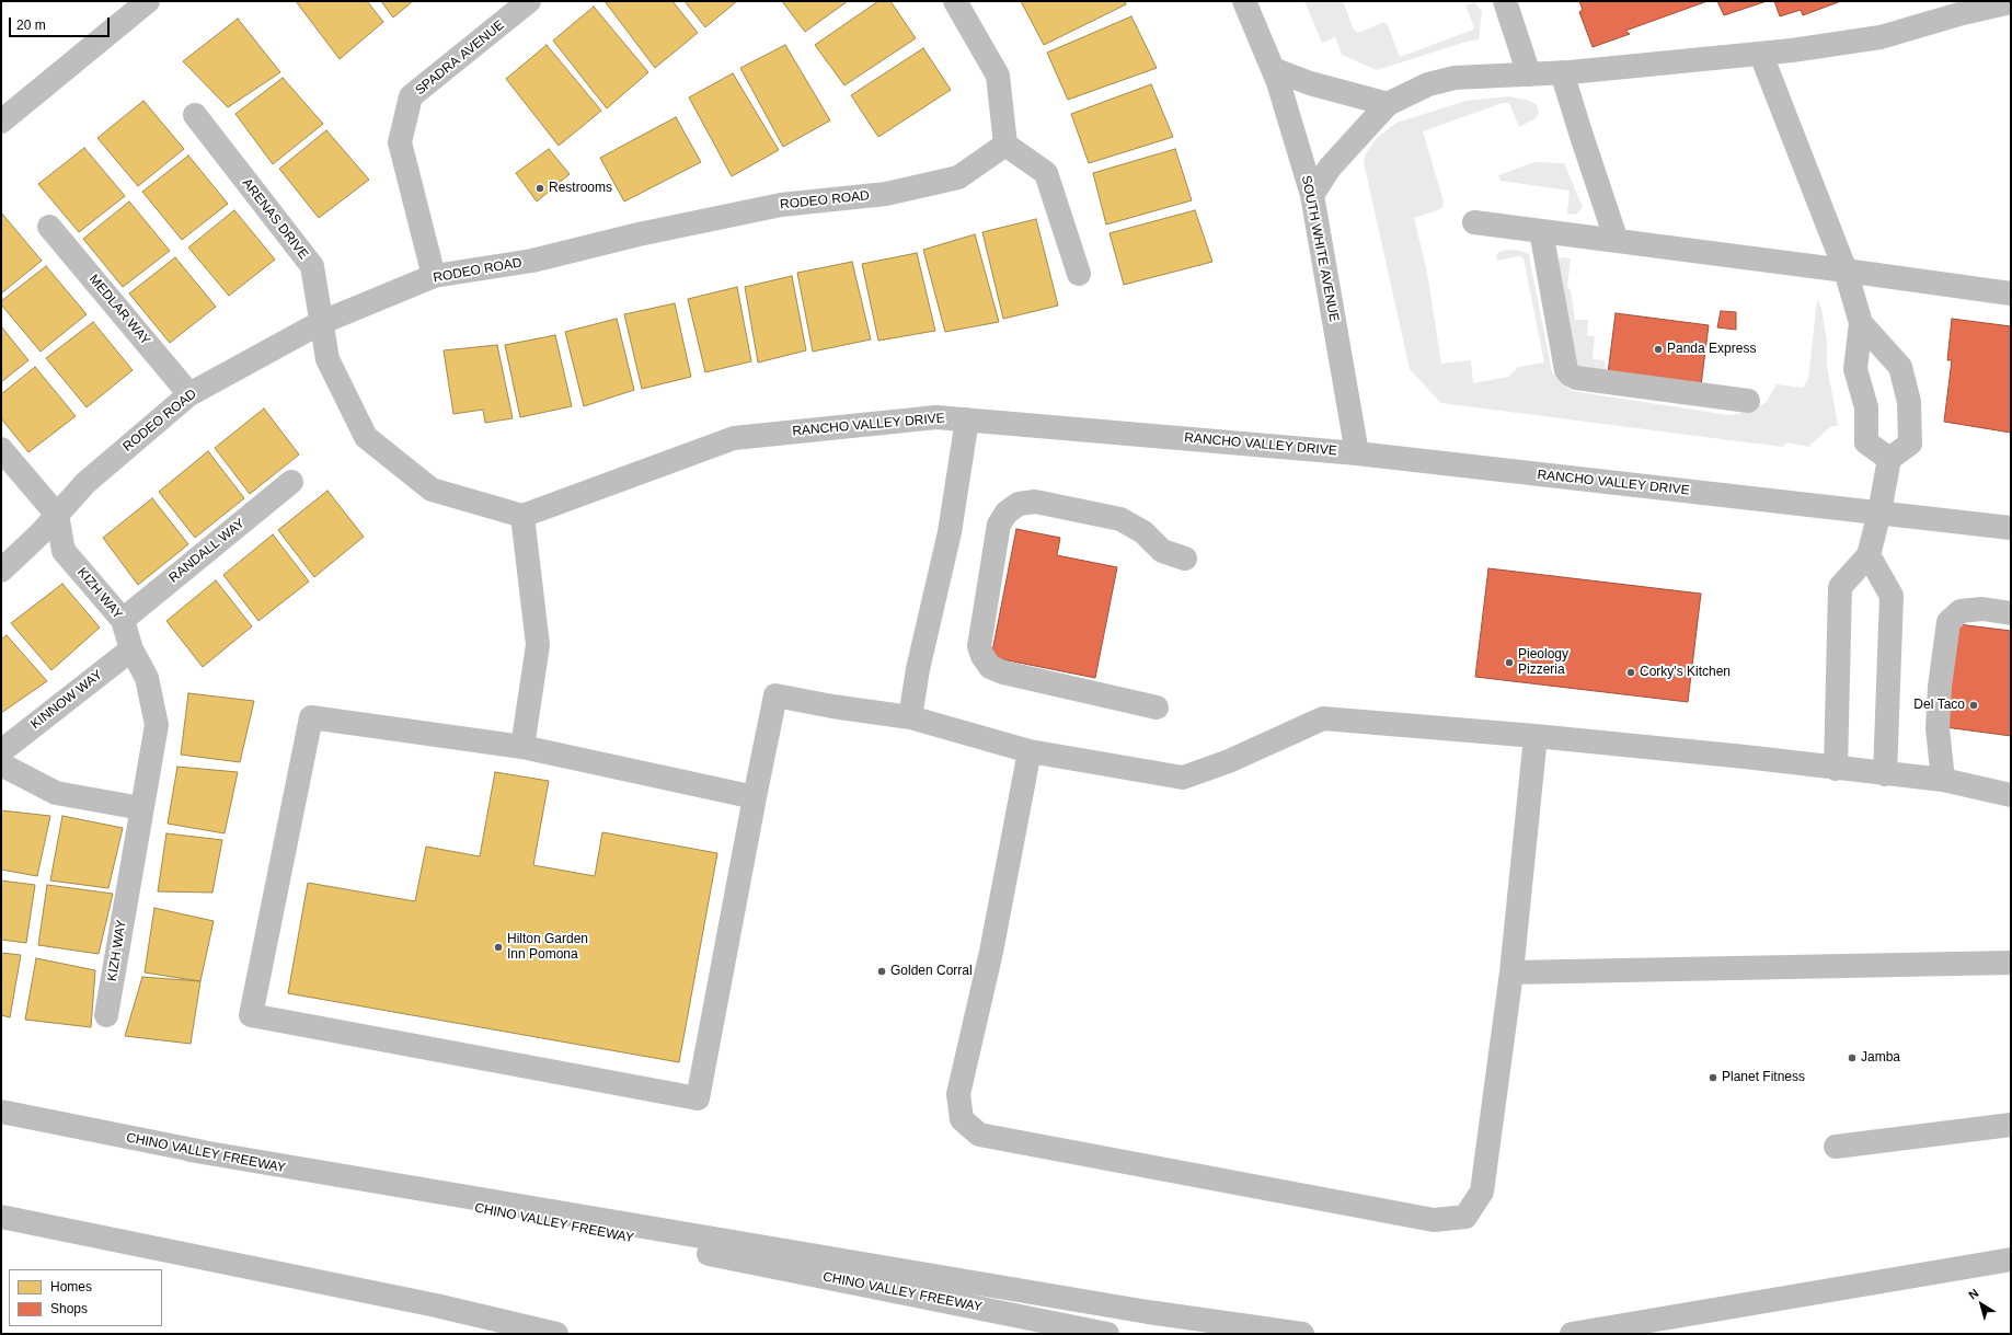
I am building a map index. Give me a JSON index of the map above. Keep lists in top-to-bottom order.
{
  "streets": {
    "highway": ["CHINO VALLEY FREEWAY"],
    "street": [
      "SPADRA AVENUE",
      "RODEO ROAD",
      "ARENAS DRIVE",
      "SOUTH WHITE AVENUE",
      "MEDLAR WAY",
      "RANCHO VALLEY DRIVE",
      "RANDALL WAY",
      "KIZH WAY",
      "KINNOW WAY"
    ]
  },
  "crossings": [
    ["SPADRA AVENUE", "RODEO ROAD"],
    ["RODEO ROAD", "ARENAS DRIVE"],
    ["RODEO ROAD", "MEDLAR WAY"],
    ["RODEO ROAD", "KIZH WAY"],
    ["ARENAS DRIVE", "RANCHO VALLEY DRIVE"],
    ["SOUTH WHITE AVENUE", "RANCHO VALLEY DRIVE"],
    ["RANDALL WAY", "KIZH WAY"],
    ["KIZH WAY", "KINNOW WAY"]
  ],
  "places": [
    "Restrooms",
    "Panda Express",
    "Pieology Pizzeria",
    "Corky's Kitchen",
    "Del Taco",
    "Hilton Garden Inn Pomona",
    "Golden Corral",
    "Jamba",
    "Planet Fitness"
  ],
  "legend": ["Homes", "Shops"],
  "scale_bar": "20 m",
  "north": "top left"
}
